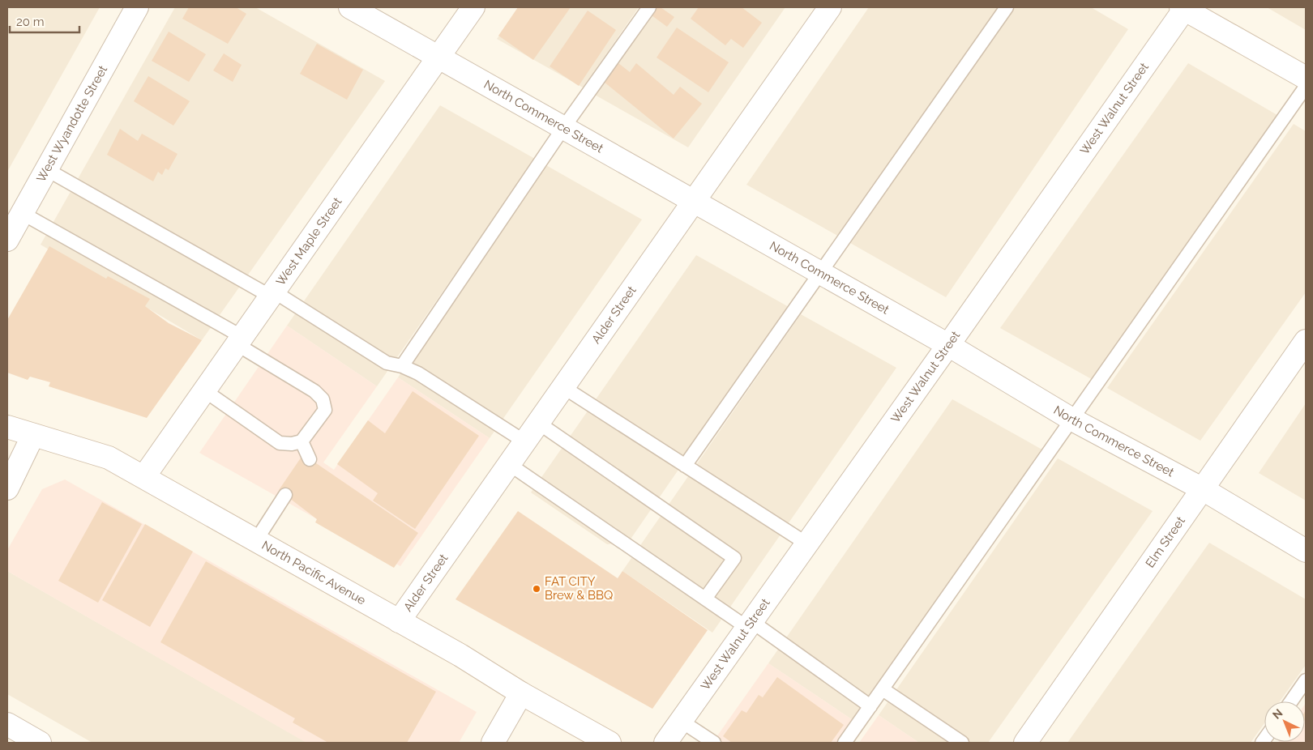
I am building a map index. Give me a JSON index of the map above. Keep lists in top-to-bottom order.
{
  "streets": {
    "street": [
      "West Walnut Street",
      "North Commerce Street",
      "West Wyandotte Street",
      "West Maple Street",
      "Alder Street",
      "Elm Street",
      "North Pacific Avenue"
    ]
  },
  "crossings": [
    ["West Walnut Street", "North Commerce Street"],
    ["North Commerce Street", "West Maple Street"],
    ["North Commerce Street", "Alder Street"],
    ["North Commerce Street", "Elm Street"],
    ["West Maple Street", "North Pacific Avenue"],
    ["Alder Street", "North Pacific Avenue"]
  ],
  "places": ["FAT CITY Brew & BBQ"],
  "scale_bar": "20 m",
  "north": "top left"
}
